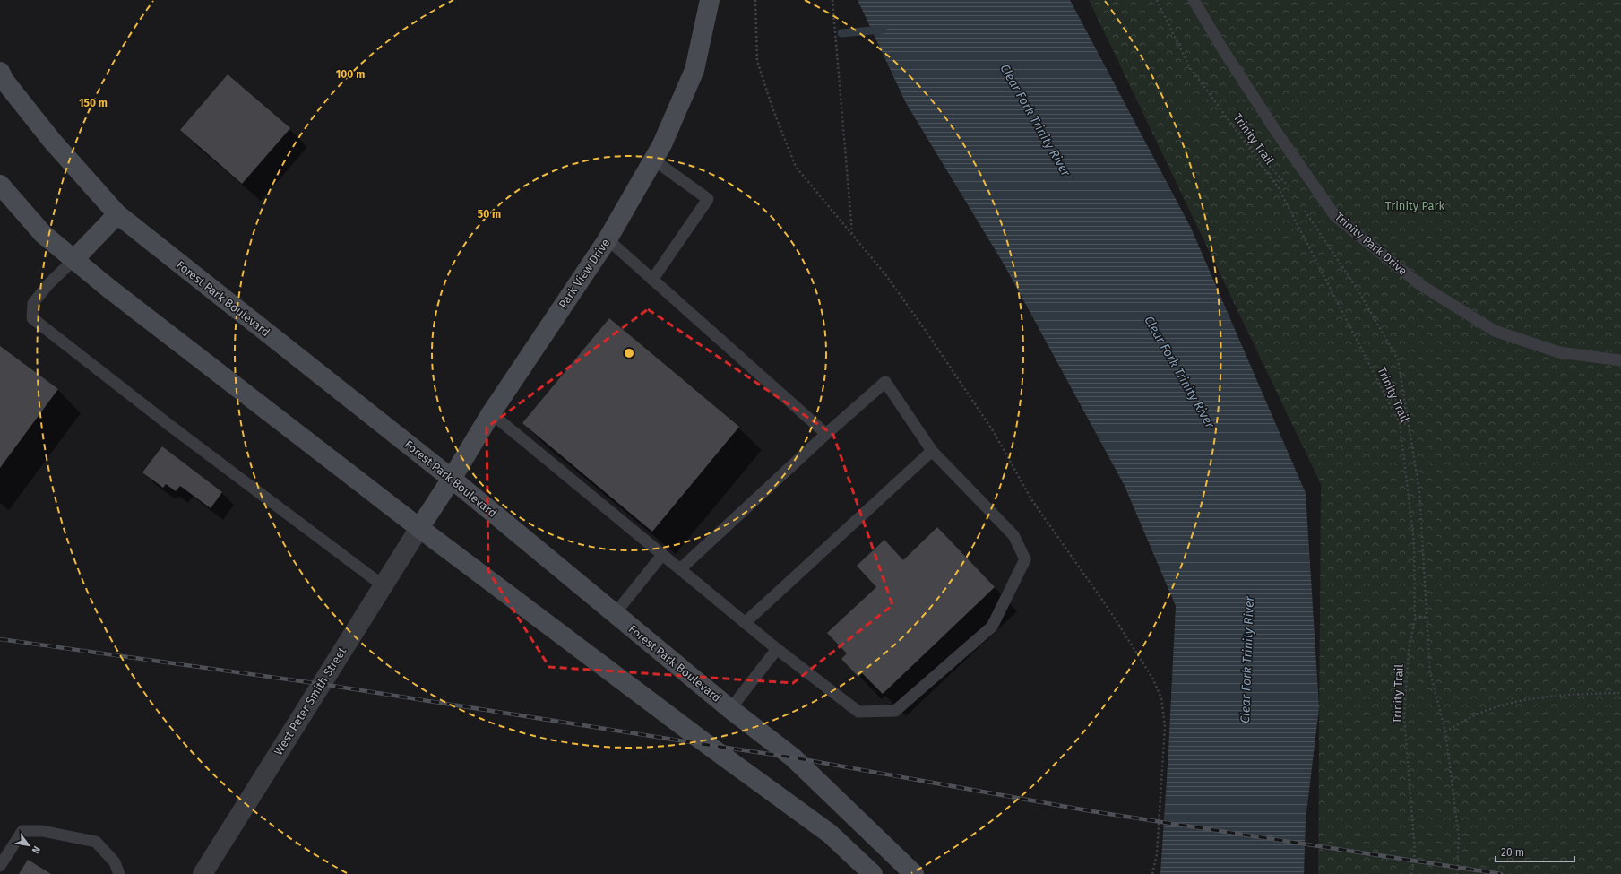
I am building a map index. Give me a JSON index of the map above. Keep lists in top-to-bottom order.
{
  "streets": {
    "main road": ["Park View Drive", "Forest Park Boulevard"],
    "street": ["West Peter Smith Street"],
    "lane": ["Trinity Park Drive"],
    "path": ["Trinity Trail"]
  },
  "crossings": [
    ["Park View Drive", "Forest Park Boulevard"],
    ["Park View Drive", "West Peter Smith Street"]
  ],
  "water": ["Clear Fork Trinity River"],
  "parks": ["Trinity Park"],
  "scale_bar": "20 m",
  "north": "bottom right",
  "rings": ["100 m", "150 m", "50 m"]
}
